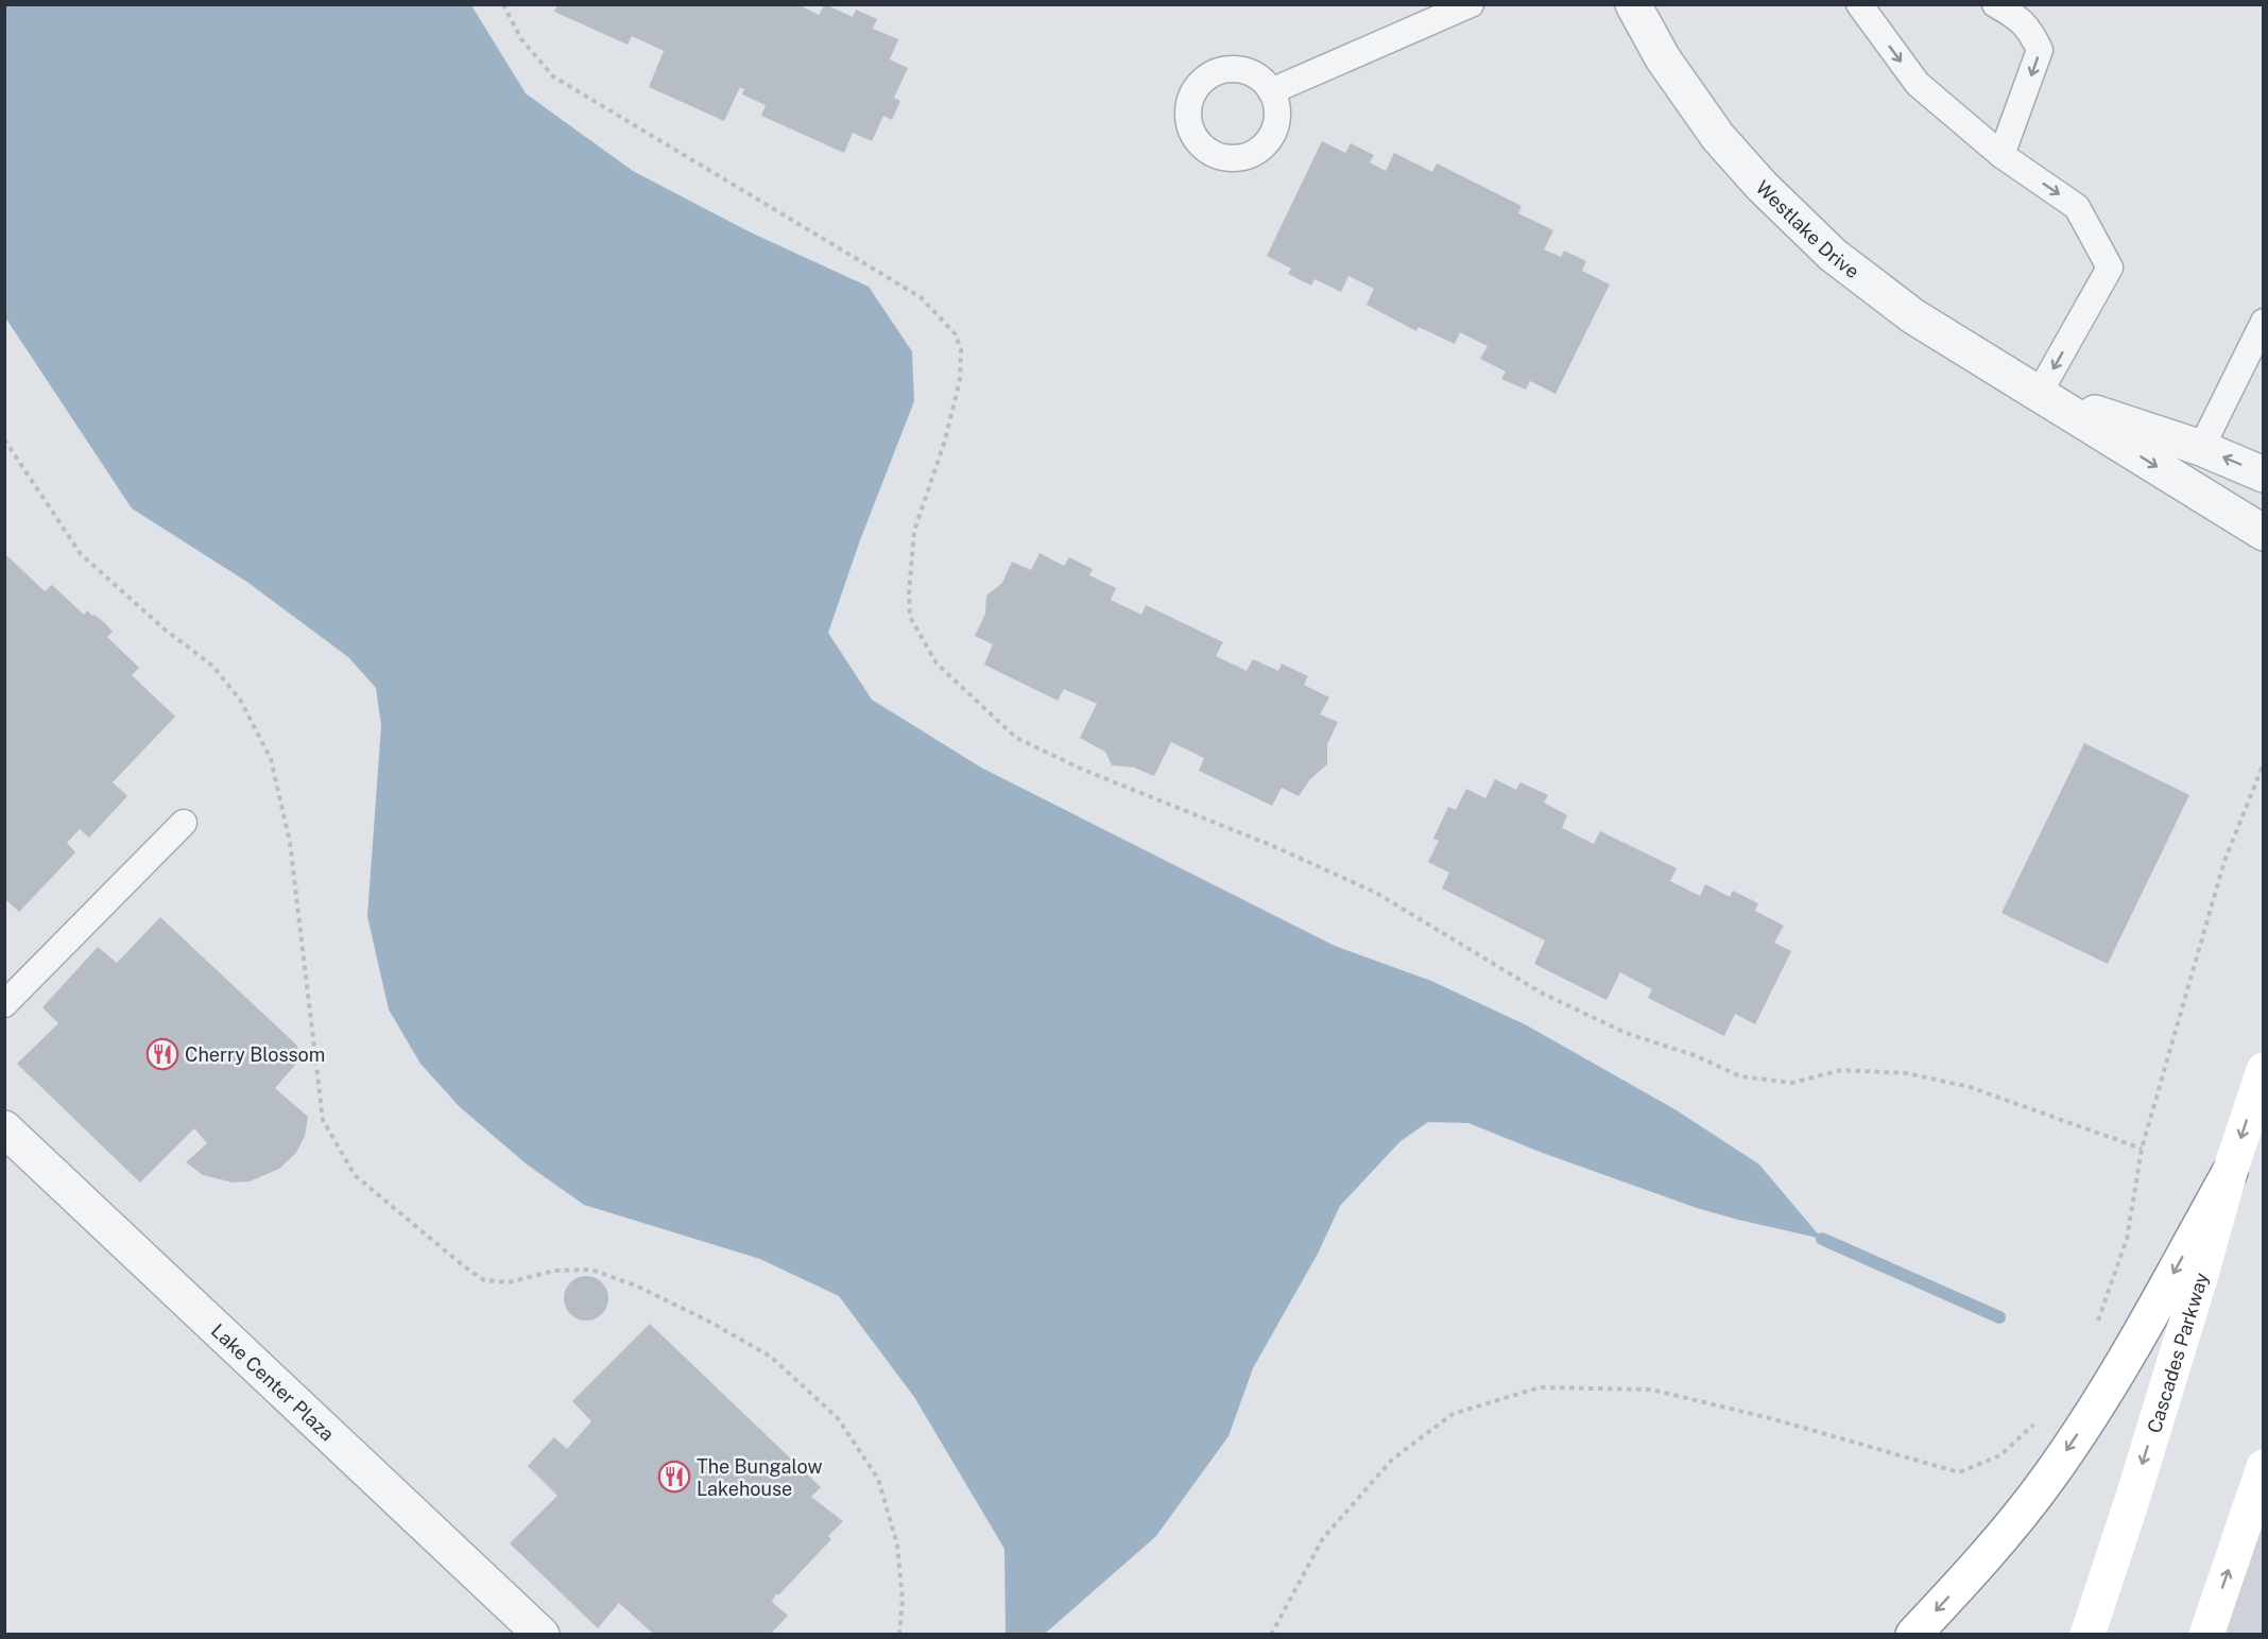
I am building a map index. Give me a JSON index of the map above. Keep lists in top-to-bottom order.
{
  "streets": {
    "main road": ["Cascades Parkway"],
    "street": ["Westlake Drive", "Lake Center Plaza"]
  },
  "places": {
    "restaurant": ["Cherry Blossom", "The Bungalow Lakehouse"]
  }
}
